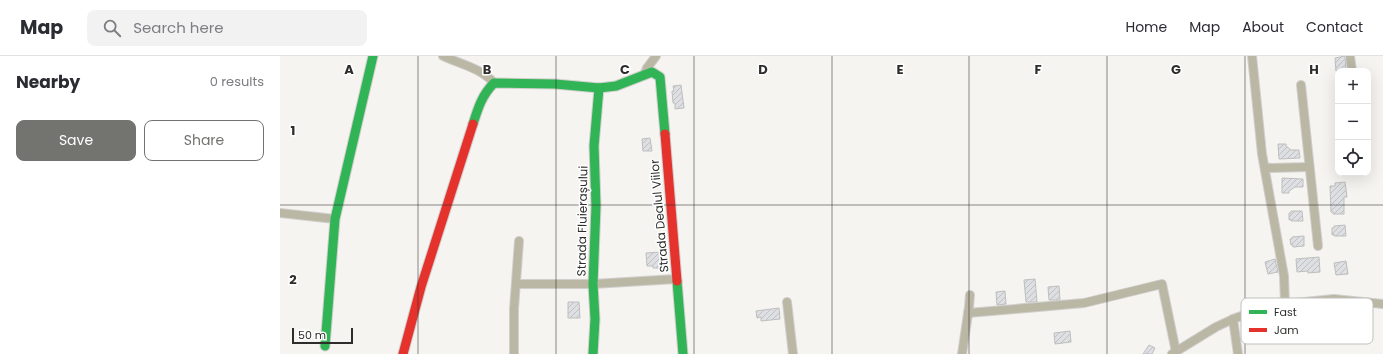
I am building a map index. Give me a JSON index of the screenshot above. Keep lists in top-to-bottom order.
{
  "streets": {
    "street": ["Strada Dealul Viilor", "Strada Fluierașului"]
  },
  "legend": ["Fast", "Jam"],
  "scale_bar": "50 m",
  "page": {
    "header": "Map",
    "search": "Search here",
    "nav": [
      "Home",
      "Map",
      "About",
      "Contact"
    ],
    "heading": ["Nearby", "0 results"],
    "map_buttons": ["+", "−"],
    "buttons": ["Save", "Share"],
    "scale": "50 m"
  },
  "grid": {
    "columns": [
      "A",
      "B",
      "C",
      "D",
      "E",
      "F",
      "G",
      "H"
    ],
    "rows": ["1", "2"]
  }
}
